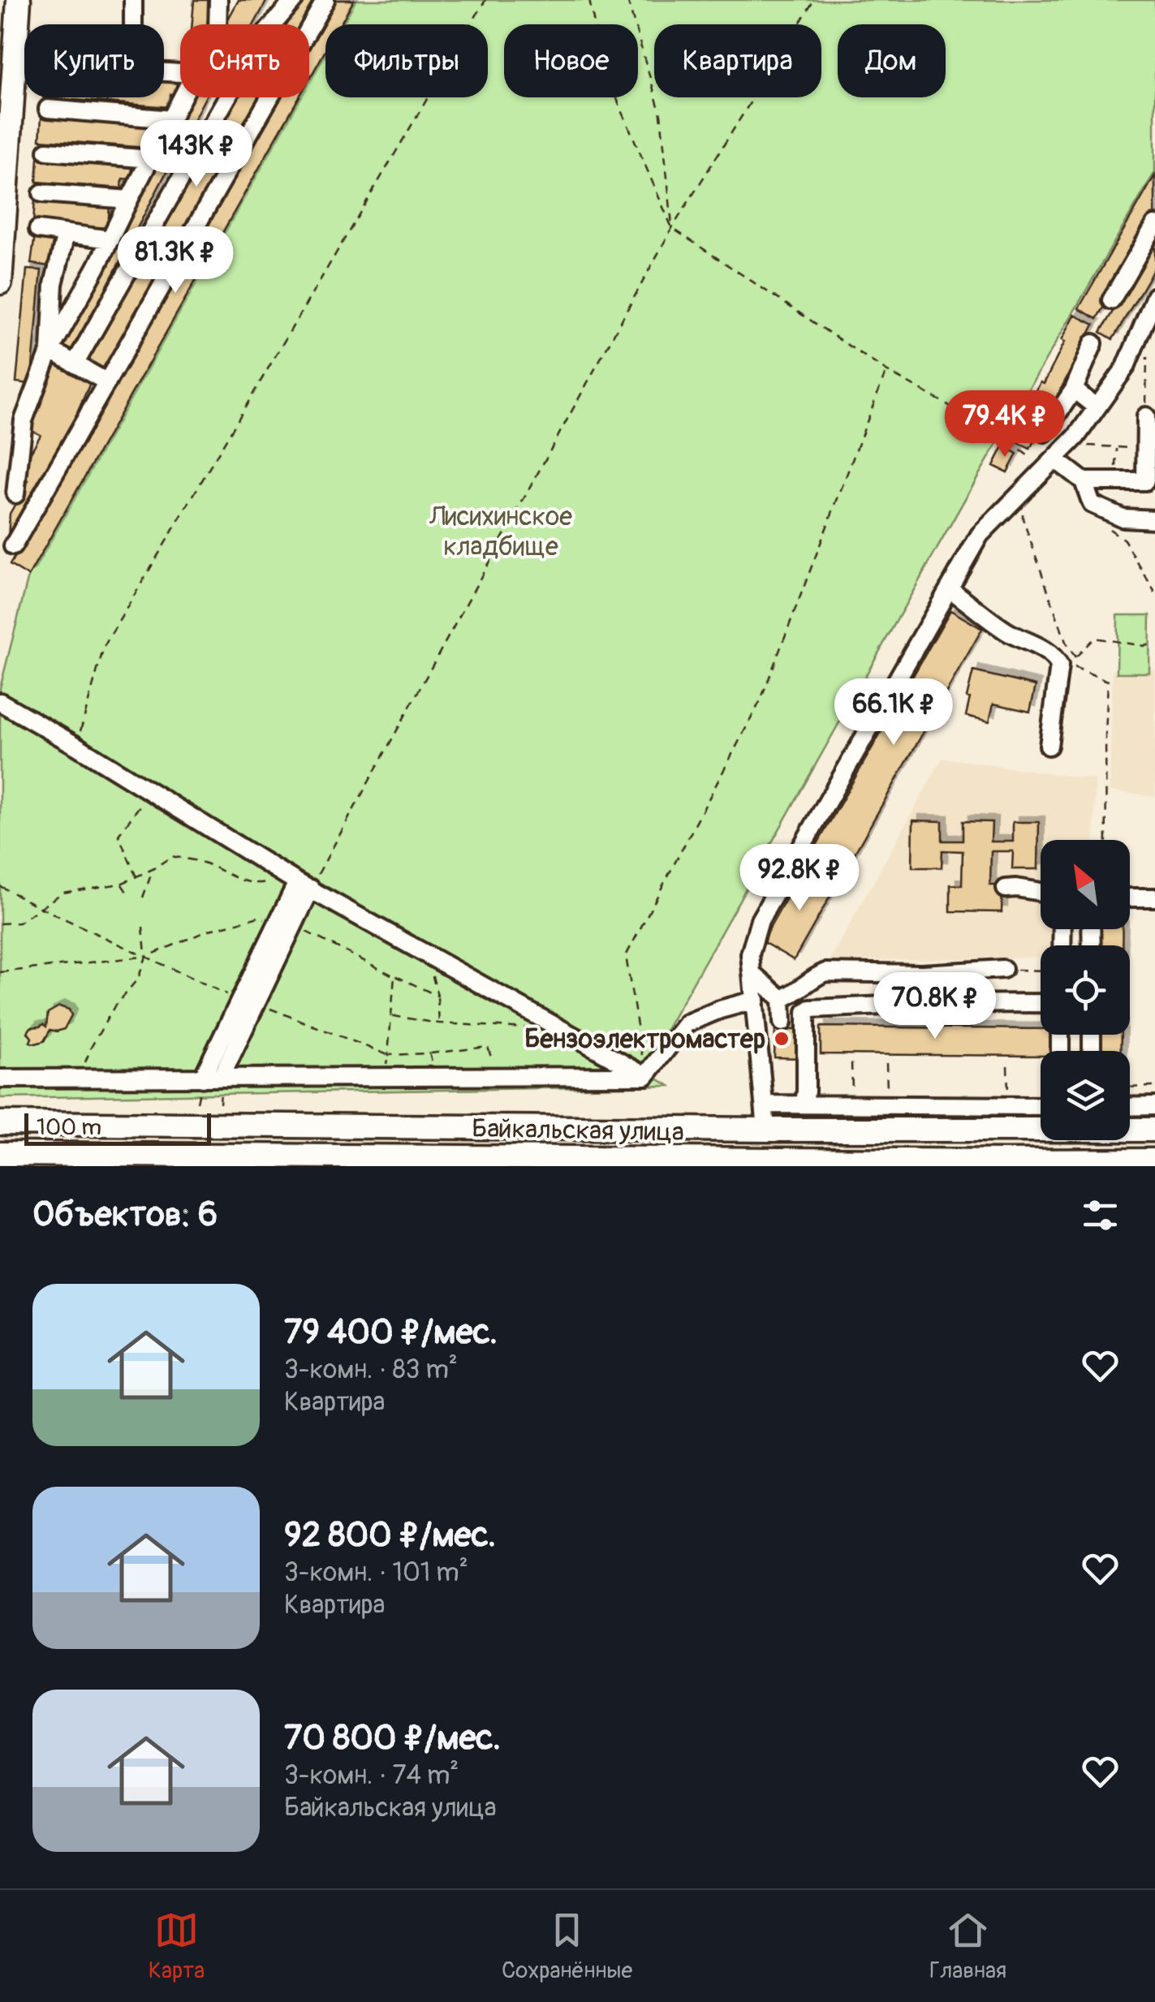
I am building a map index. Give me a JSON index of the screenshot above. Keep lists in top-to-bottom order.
{
  "streets": {
    "main road": ["Байкальская улица"]
  },
  "parks": ["Лисихинское кладбище"],
  "places": ["Бензоэлектромастер"],
  "scale_bar": "100 m",
  "north": "top left",
  "page": {
    "chip": [
      "Купить",
      "Снять",
      "Фильтры",
      "Новое",
      "Квартира",
      "Дом"
    ],
    "price": [
      "143K ₽",
      "81.3K ₽",
      "79.4K ₽",
      "66.1K ₽",
      "92.8K ₽",
      "70.8K ₽"
    ],
    "scale": "100 m",
    "heading": "Объектов: 6",
    "list": [
      {
        "name": "79 400 ₽/мес.",
        "note": "3-комн. · 83 m² · Квартира"
      },
      {
        "name": "92 800 ₽/мес.",
        "note": "3-комн. · 101 m² · Квартира"
      },
      {
        "name": "70 800 ₽/мес.",
        "note": "3-комн. · 74 m² · Байкальская улица"
      }
    ],
    "tabs": ["Карта", "Сохранённые", "Главная"]
  }
}
